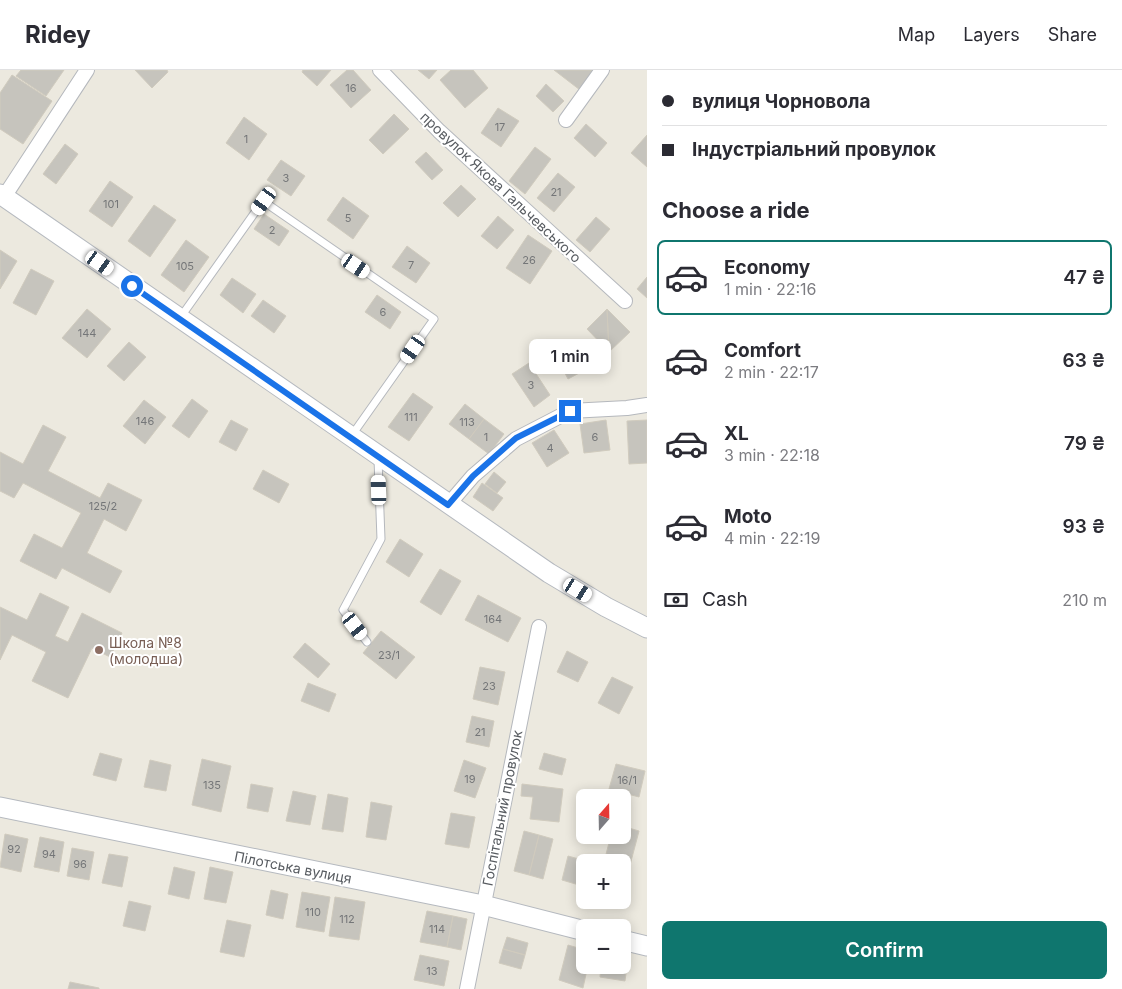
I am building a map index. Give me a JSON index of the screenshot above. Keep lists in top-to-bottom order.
{
  "streets": {
    "street": ["провулок Якова Гальчевського", "Госпітальний провулок", "Пілотська вулиця"]
  },
  "crossings": [
    ["Госпітальний провулок", "Пілотська вулиця"]
  ],
  "places": ["Школа №8 (молодша)"],
  "house_numbers": [
    "16",
    "17",
    "1",
    "3",
    "21",
    "101",
    "5",
    "2",
    "26",
    "7",
    "105",
    "6",
    "144",
    "3",
    "111",
    "146",
    "113",
    "1",
    "6",
    "4",
    "125/2",
    "164",
    "23/1",
    "23",
    "21",
    "19",
    "16/1",
    "135",
    "92",
    "94",
    "96",
    "110",
    "112",
    "114",
    "13"
  ],
  "north": "top",
  "page": {
    "header": "Ridey",
    "nav": ["Map", "Layers", "Share"],
    "banner": ["вулиця Чорновола", "Індустріальний провулок"],
    "heading": "Choose a ride",
    "list": [
      {
        "name": "Economy",
        "note": "1 min · 22:16",
        "value": "47 ₴"
      },
      {
        "name": "Comfort",
        "note": "2 min · 22:17",
        "value": "63 ₴"
      },
      {
        "name": "XL",
        "note": "3 min · 22:18",
        "value": "79 ₴"
      },
      {
        "name": "Moto",
        "note": "4 min · 22:19",
        "value": "93 ₴"
      }
    ],
    "bubble": "1 min",
    "pay": ["Cash", "210 m"],
    "map_buttons": ["+", "−"],
    "buttons": "Confirm"
  }
}
